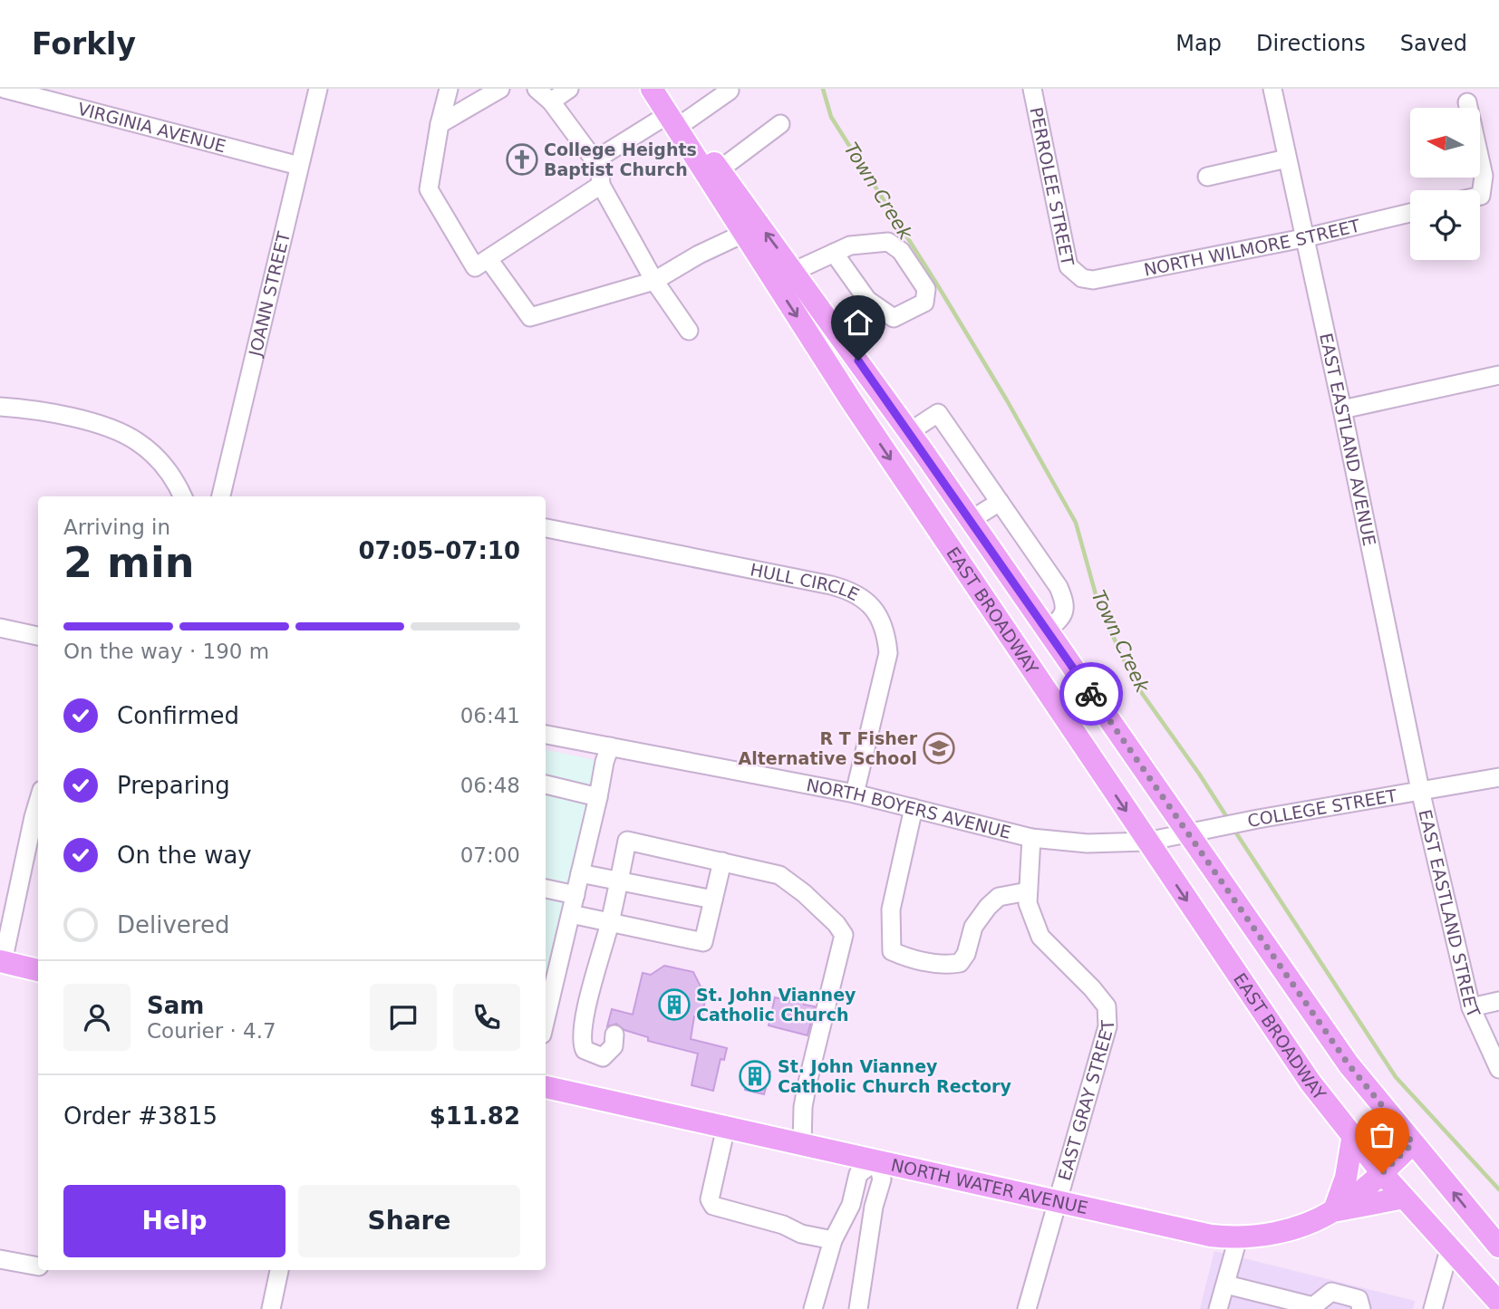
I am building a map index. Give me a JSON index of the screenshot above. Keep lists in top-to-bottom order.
{
  "streets": {
    "main road": ["EAST BROADWAY", "NORTH WATER AVENUE"],
    "street": [
      "VIRGINIA AVENUE",
      "PERROLEE STREET",
      "NORTH WILMORE STREET",
      "JOANN STREET",
      "EAST EASTLAND AVENUE",
      "HULL CIRCLE",
      "COLLEGE STREET",
      "NORTH BOYERS AVENUE",
      "EAST EASTLAND STREET",
      "EAST GRAY STREET"
    ]
  },
  "crossings": [
    ["VIRGINIA AVENUE", "JOANN STREET"],
    ["PERROLEE STREET", "NORTH WILMORE STREET"],
    ["NORTH WILMORE STREET", "EAST EASTLAND AVENUE"],
    ["EAST EASTLAND AVENUE", "COLLEGE STREET"],
    ["EAST EASTLAND AVENUE", "EAST EASTLAND STREET"],
    ["HULL CIRCLE", "NORTH BOYERS AVENUE"],
    ["EAST BROADWAY", "COLLEGE STREET"],
    ["EAST BROADWAY", "NORTH BOYERS AVENUE"],
    ["EAST BROADWAY", "NORTH WATER AVENUE"],
    ["COLLEGE STREET", "NORTH BOYERS AVENUE"],
    ["COLLEGE STREET", "EAST EASTLAND STREET"],
    ["NORTH BOYERS AVENUE", "EAST GRAY STREET"],
    ["EAST GRAY STREET", "NORTH WATER AVENUE"]
  ],
  "water": ["Town Creek"],
  "places": {
    "church": ["College Heights Baptist Church"],
    "school or university": ["R T Fisher Alternative School"],
    "building": ["St. John Vianney Catholic Church", "St. John Vianney Catholic Church Rectory"]
  },
  "north": "left",
  "page": {
    "header": "Forkly",
    "nav": ["Map", "Directions", "Saved"],
    "heading": ["2 min", "Arriving in", "07:05–07:10"],
    "panel": [
      "Sam",
      "Courier · 4.7",
      "Order #3815",
      "$11.82"
    ],
    "bar": "On the way · 190 m",
    "list": [
      ["Confirmed", "06:41"],
      ["Preparing", "06:48"],
      ["On the way", "07:00"],
      "Delivered"
    ],
    "buttons": ["Help", "Share"]
  }
}
